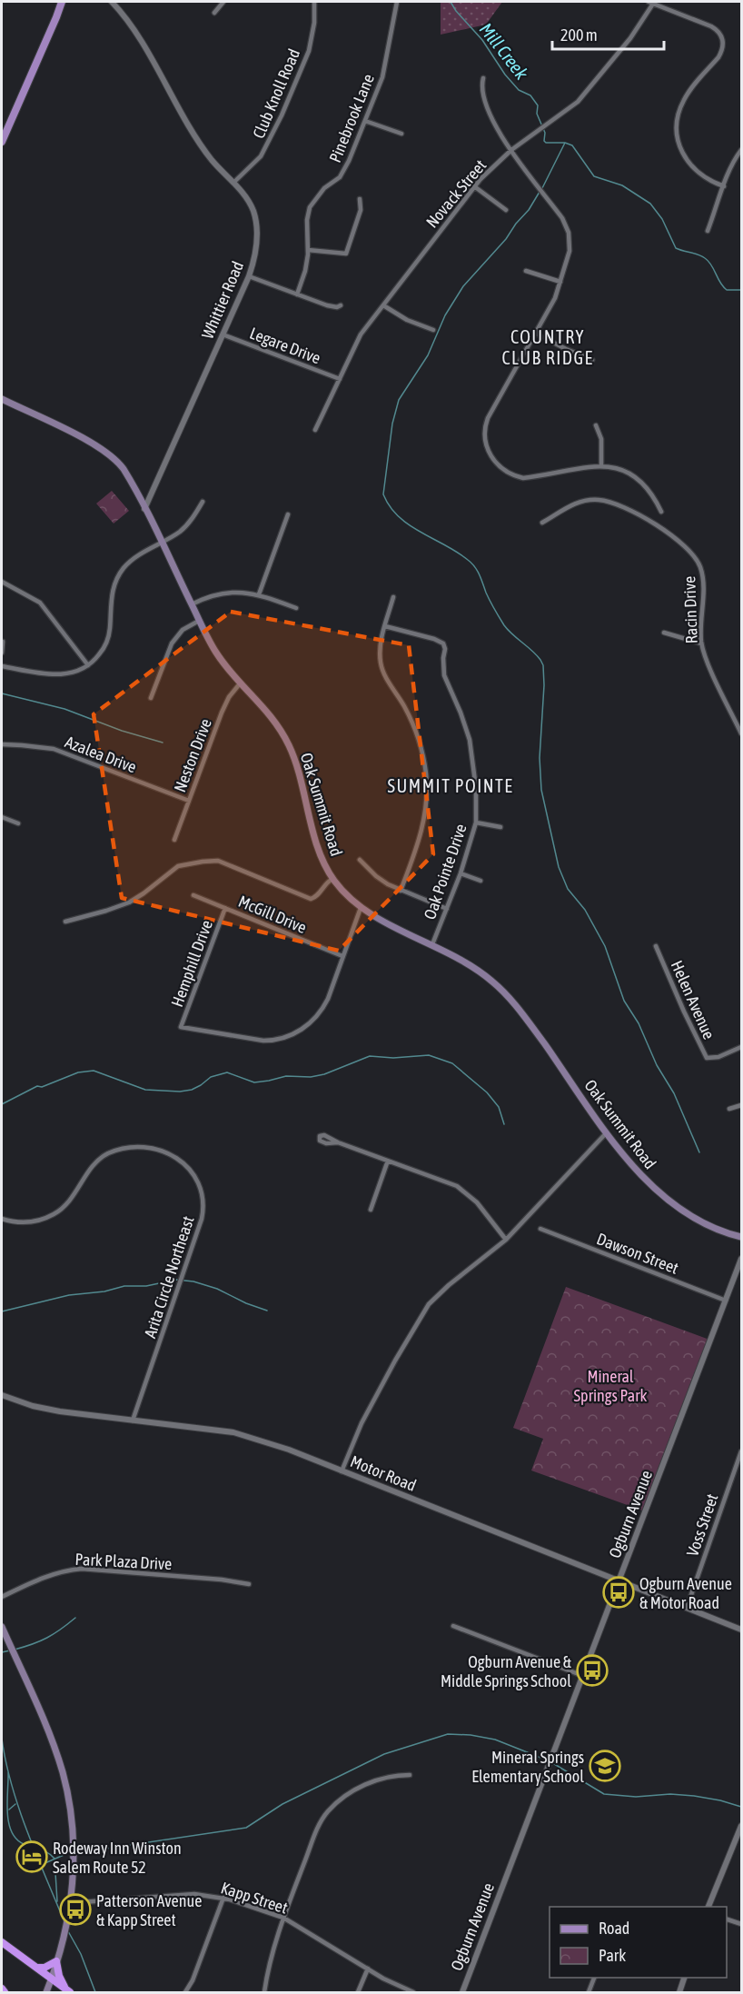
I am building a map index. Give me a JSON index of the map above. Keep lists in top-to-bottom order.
{
  "streets": {
    "main road": ["Oak Summit Road"],
    "street": [
      "Club Knoll Road",
      "Pinebrook Lane",
      "Novack Street",
      "Whittier Road",
      "Legare Drive",
      "Racin Drive",
      "Azalea Drive",
      "Neston Drive",
      "Oak Pointe Drive",
      "McGill Drive",
      "Hemphill Drive",
      "Helen Avenue",
      "Dawson Street",
      "Arita Circle Northeast",
      "Motor Road",
      "Ogburn Avenue",
      "Voss Street",
      "Park Plaza Drive",
      "Kapp Street"
    ]
  },
  "crossings": [
    ["Club Knoll Road", "Whittier Road"],
    ["Novack Street", "Legare Drive"],
    ["Whittier Road", "Legare Drive"],
    ["Whittier Road", "Oak Summit Road"],
    ["Azalea Drive", "Neston Drive"],
    ["Neston Drive", "Oak Summit Road"],
    ["Oak Summit Road", "Oak Pointe Drive"],
    ["McGill Drive", "Hemphill Drive"],
    ["Dawson Street", "Ogburn Avenue"],
    ["Arita Circle Northeast", "Motor Road"],
    ["Motor Road", "Ogburn Avenue"],
    ["Motor Road", "Voss Street"]
  ],
  "districts": ["COUNTRY CLUB RIDGE", "SUMMIT POINTE"],
  "water": ["Mill Creek"],
  "parks": ["Mineral Springs Park"],
  "places": {
    "bus stop": ["Ogburn Avenue & Motor Road", "Ogburn Avenue & Middle Springs School", "Patterson Avenue & Kapp Street"],
    "school or university": ["Mineral Springs Elementary School"],
    "hotel": ["Rodeway Inn Winston Salem Route 52"]
  },
  "legend": ["Road", "Park"],
  "scale_bar": "200 m"
}
